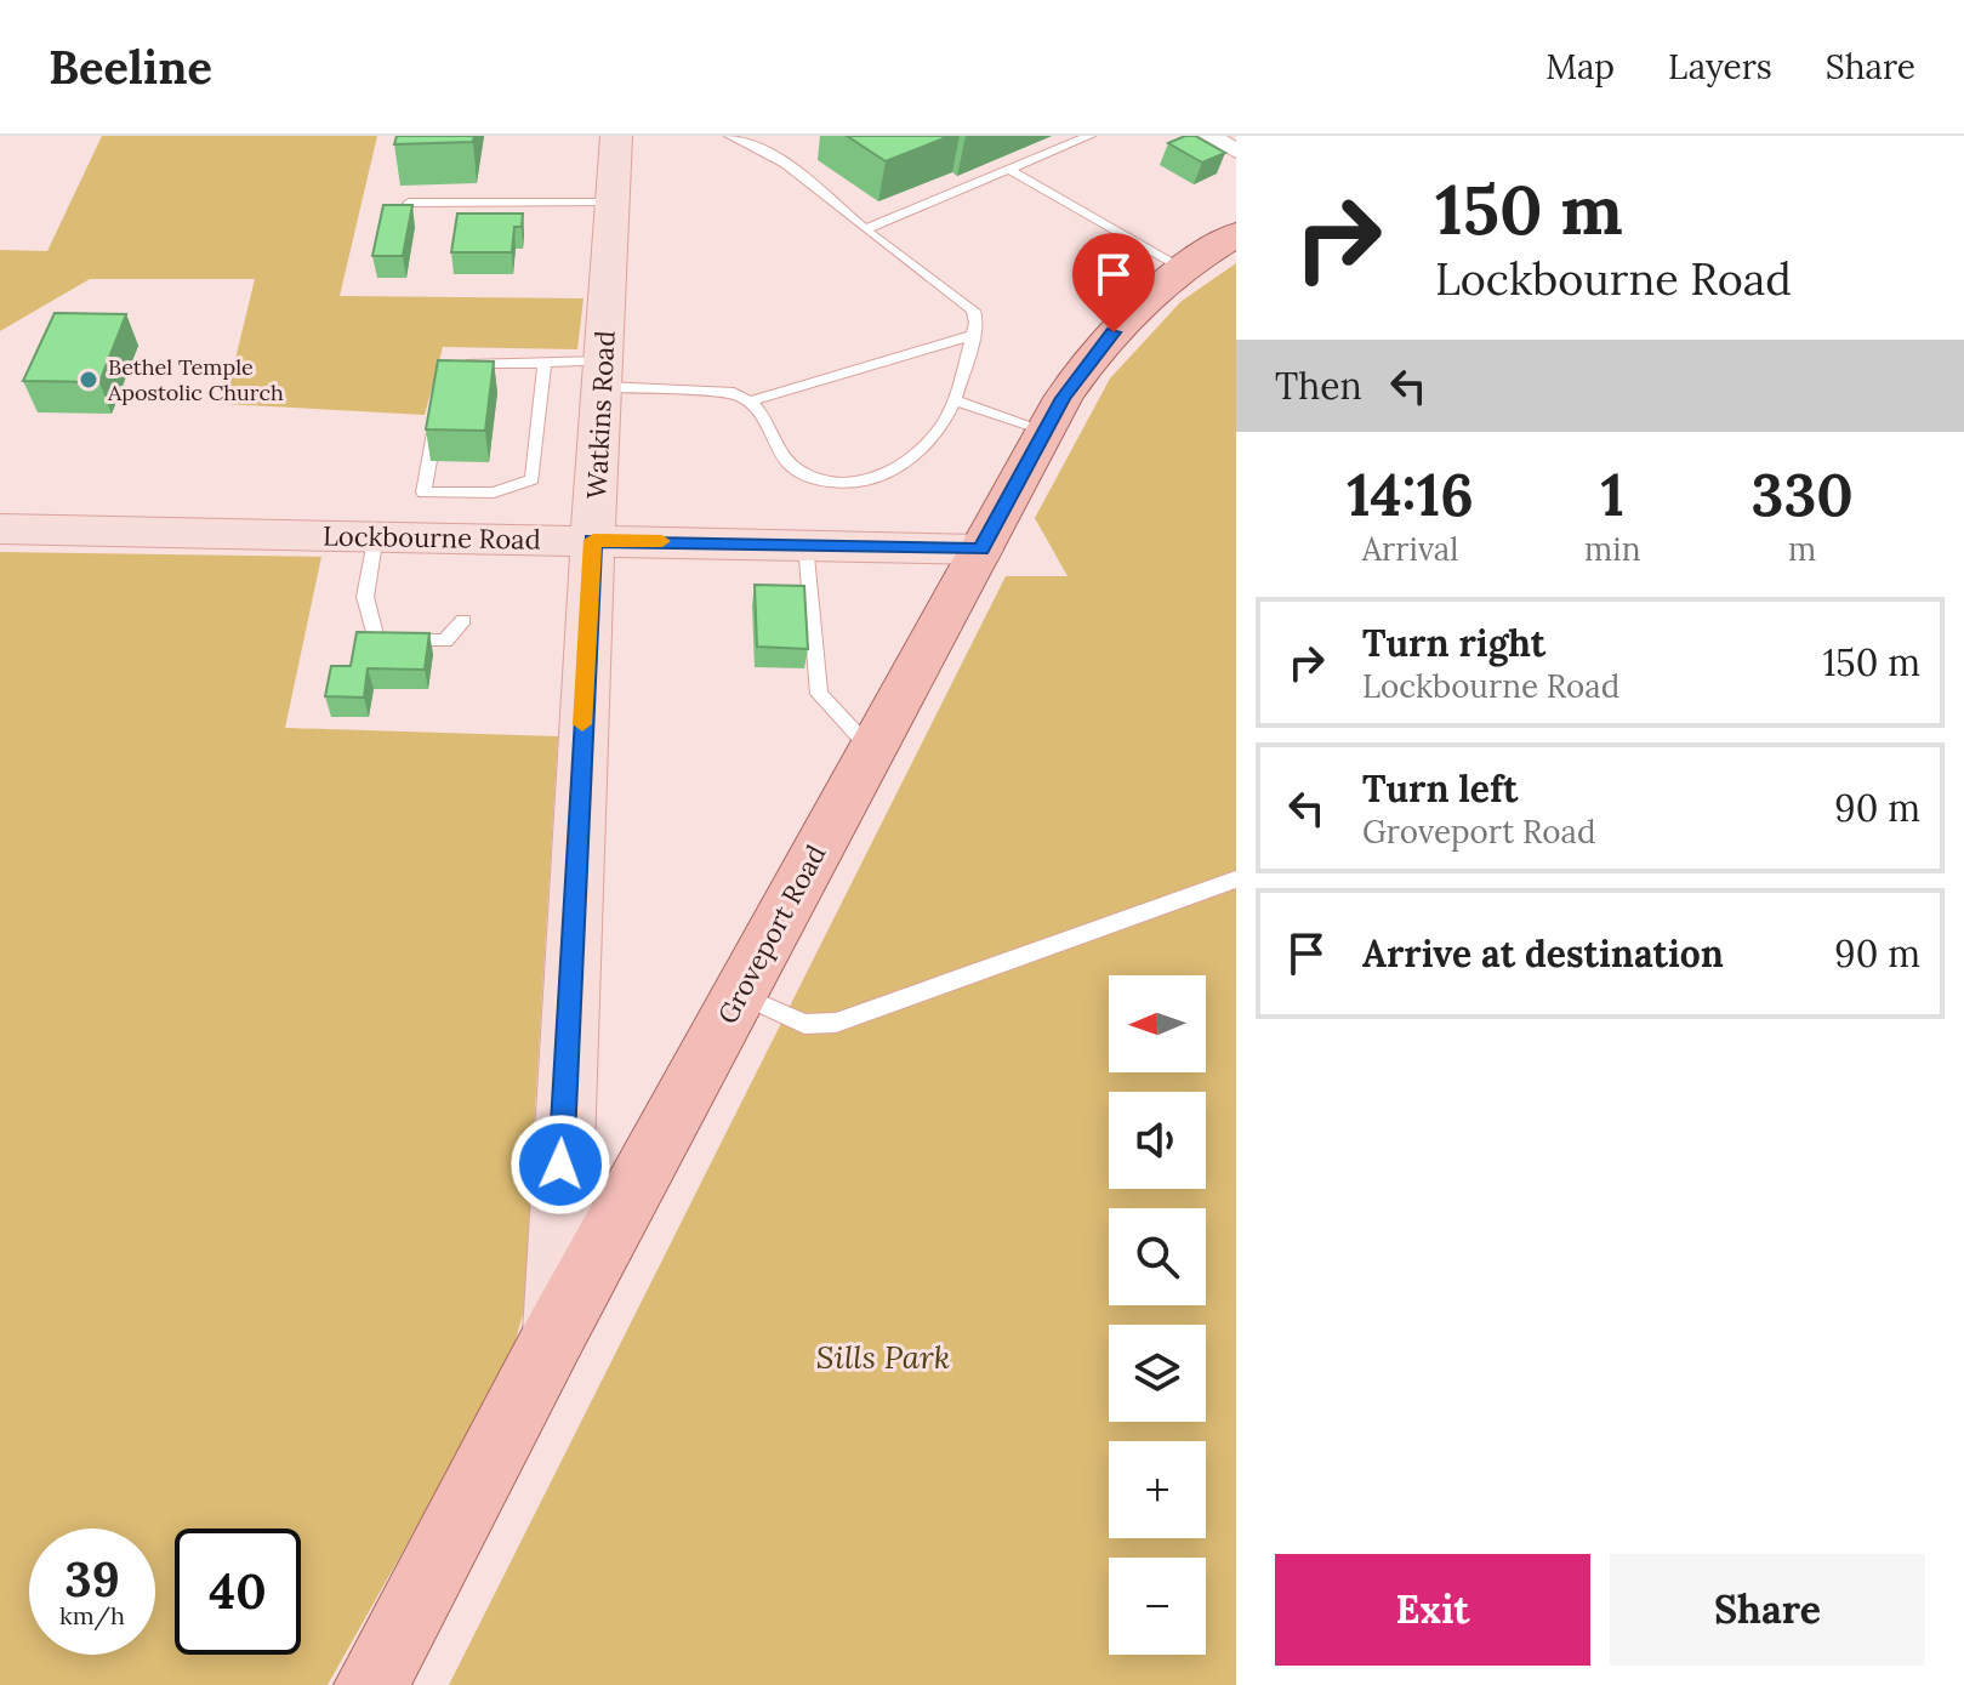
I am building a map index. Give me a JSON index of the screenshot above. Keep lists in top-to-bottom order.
{
  "streets": {
    "main road": ["Groveport Road"],
    "street": ["Watkins Road", "Lockbourne Road"]
  },
  "crossings": [
    ["Watkins Road", "Lockbourne Road"],
    ["Watkins Road", "Groveport Road"],
    ["Lockbourne Road", "Groveport Road"]
  ],
  "parks": ["Sills Park"],
  "places": ["Bethel Temple Apostolic Church"],
  "north": "left",
  "page": {
    "header": "Beeline",
    "nav": ["Map", "Layers", "Share"],
    "turn": ["150 m", "Lockbourne Road"],
    "then": "Then",
    "eta": [
      "14:16",
      "Arrival",
      "1",
      "min",
      "330",
      "m"
    ],
    "list": [
      {
        "name": "Turn right",
        "note": "Lockbourne Road",
        "value": "150 m"
      },
      {
        "name": "Turn left",
        "note": "Groveport Road",
        "value": "90 m"
      },
      {
        "name": "Arrive at destination",
        "value": "90 m"
      }
    ],
    "map_buttons": ["+", "−"],
    "speed": "39 km/h",
    "limit": "40",
    "buttons": ["Exit", "Share"]
  }
}
